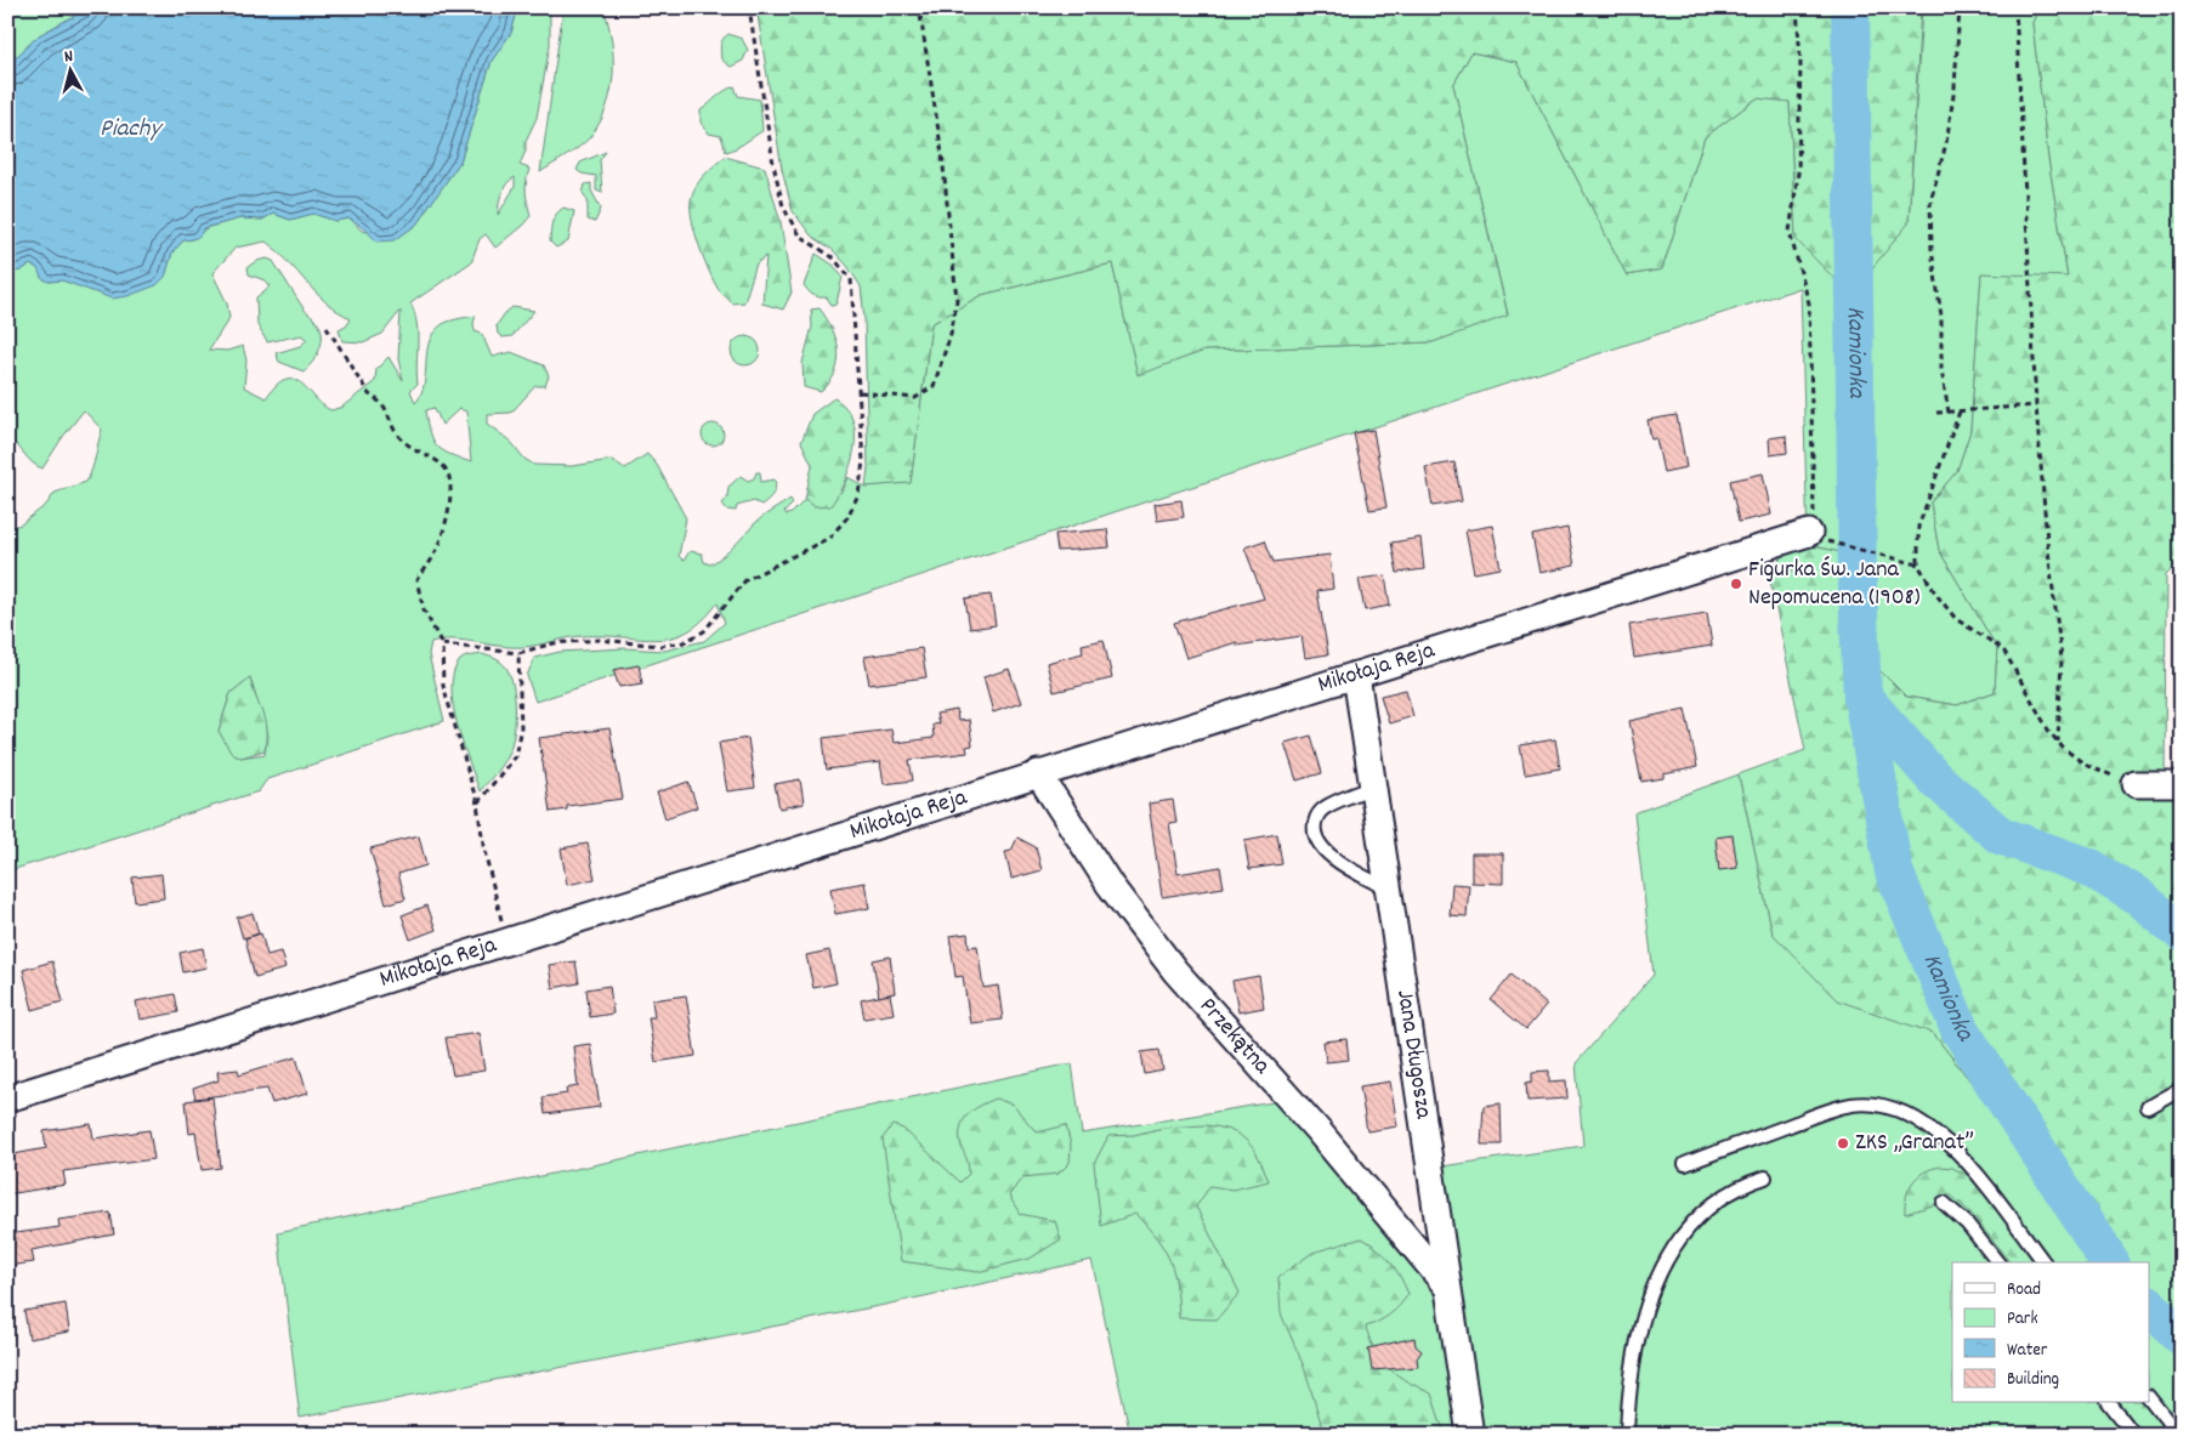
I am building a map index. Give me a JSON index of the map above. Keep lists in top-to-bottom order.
{
  "streets": {
    "street": ["Mikołaja Reja", "Przekątna", "Jana Długosza"]
  },
  "crossings": [
    ["Mikołaja Reja", "Przekątna"],
    ["Mikołaja Reja", "Jana Długosza"],
    ["Przekątna", "Jana Długosza"]
  ],
  "water": ["Piachy", "Kamionka"],
  "places": ["Figurka Św. Jana Nepomucena (1908)", "ZKS „Granat”"],
  "legend": [
    "Road",
    "Park",
    "Water",
    "Building"
  ],
  "north": "top"
}
